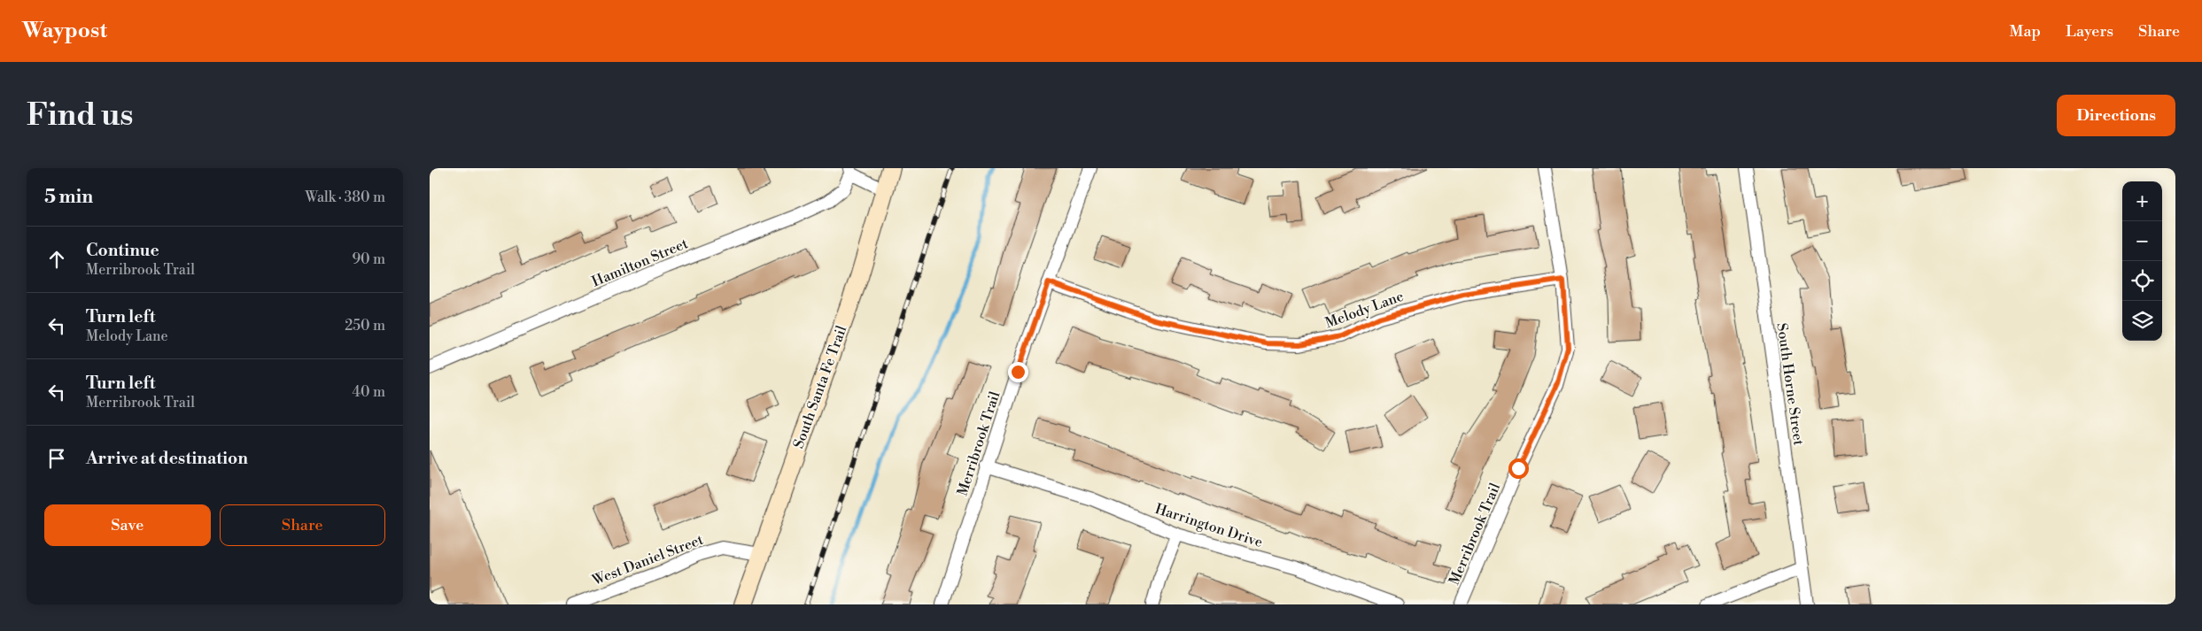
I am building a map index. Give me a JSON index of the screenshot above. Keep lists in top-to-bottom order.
{
  "streets": {
    "street": [
      "Hamilton Street",
      "Melody Lane",
      "South Horne Street",
      "South Santa Fe Trail",
      "Merribrook Trail",
      "Harrington Drive",
      "West Daniel Street"
    ]
  },
  "crossings": [
    ["Melody Lane", "Merribrook Trail"],
    ["South Santa Fe Trail", "West Daniel Street"],
    ["Merribrook Trail", "Harrington Drive"]
  ],
  "page": {
    "header": "Waypost",
    "nav": ["Map", "Layers", "Share"],
    "buttons": [
      "Directions",
      ["Save", "Share"]
    ],
    "title": "Find us",
    "heading": ["5 min", "Walk · 380 m"],
    "map_buttons": ["+", "−"],
    "list": [
      ["Continue", "Merribrook Trail", "90 m"],
      ["Turn left", "Melody Lane", "250 m"],
      ["Turn left", "Merribrook Trail", "40 m"],
      "Arrive at destination"
    ]
  }
}
